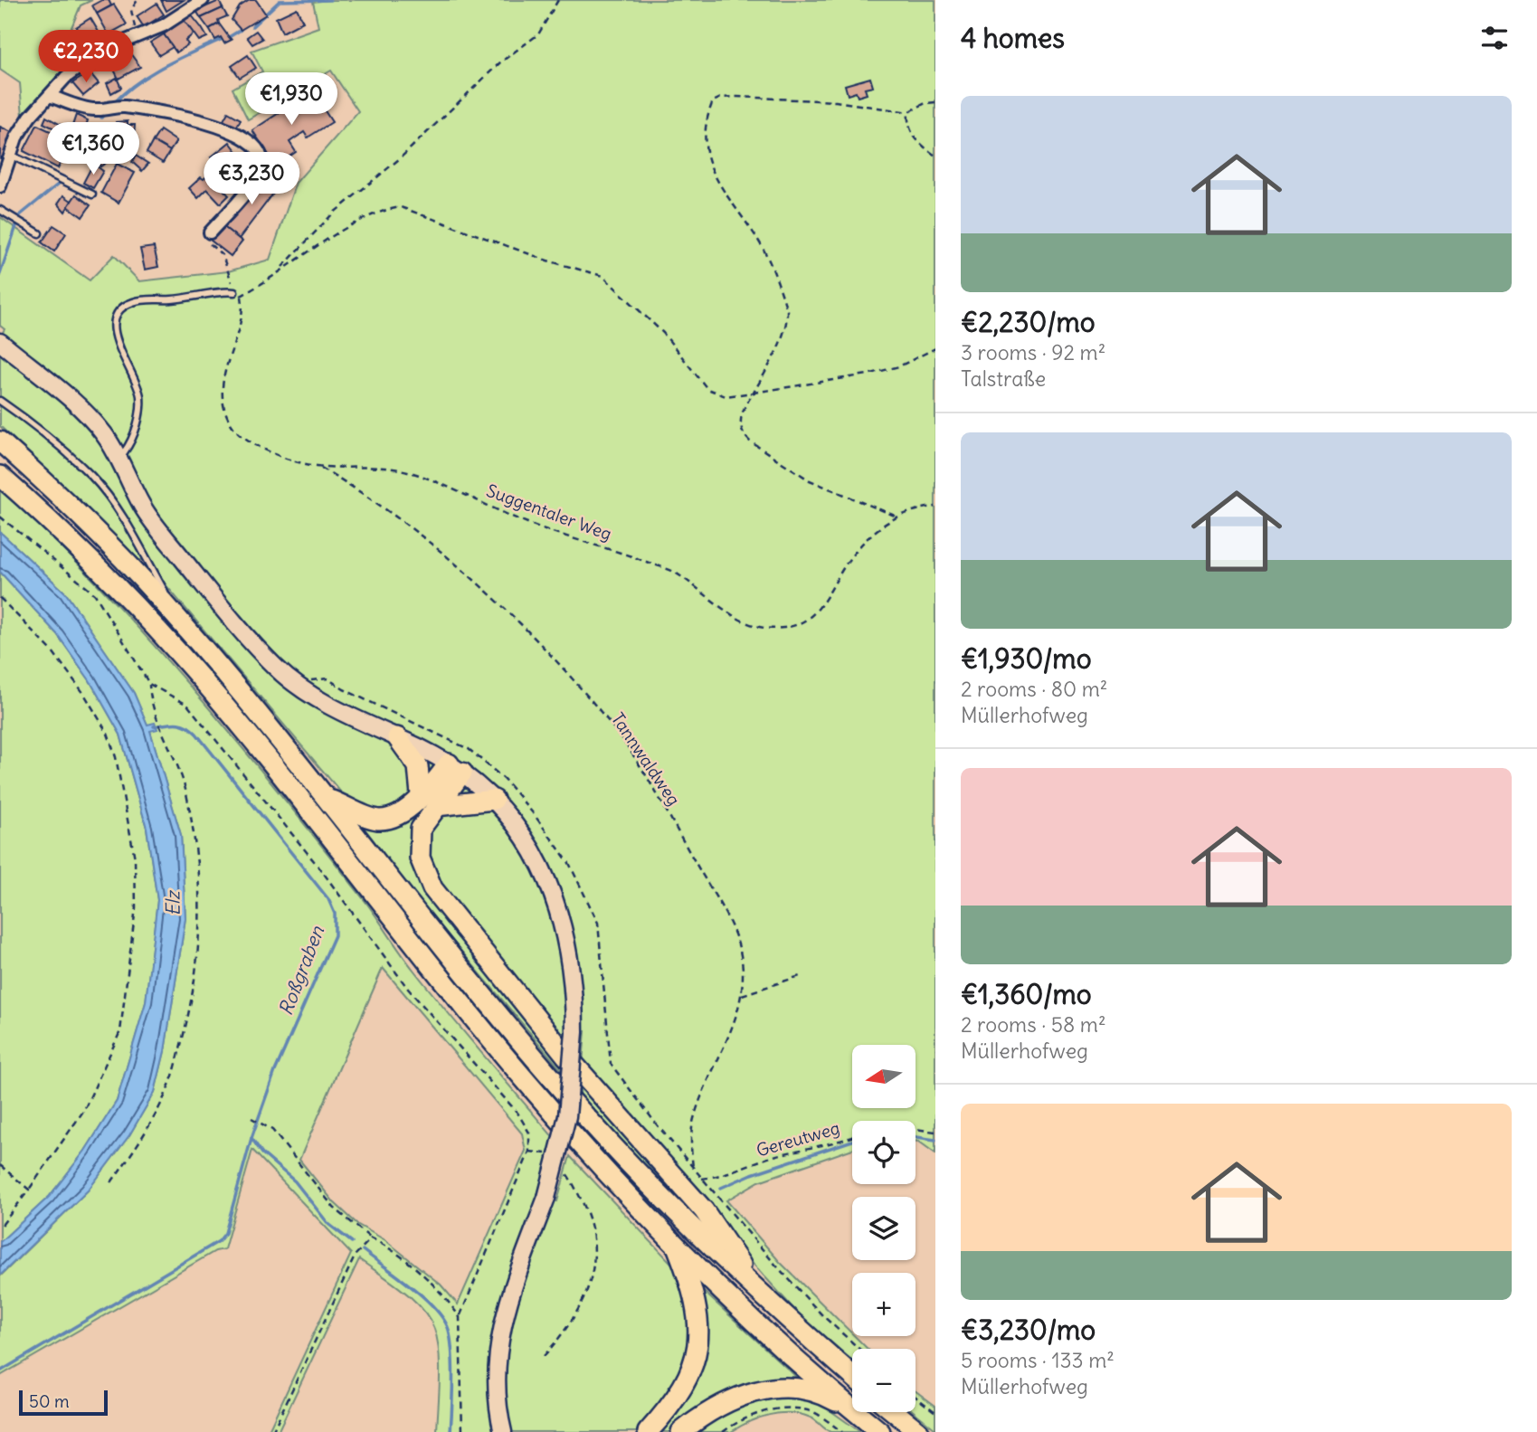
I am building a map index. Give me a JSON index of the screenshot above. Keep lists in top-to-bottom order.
{
  "streets": {
    "path": ["Suggentaler Weg", "Tannwaldweg", "Gereutweg"]
  },
  "crossings": [
    ["Suggentaler Weg", "Tannwaldweg"],
    ["Tannwaldweg", "Gereutweg"]
  ],
  "water": ["Elz", "Roßgraben"],
  "scale_bar": "50 m",
  "north": "left",
  "page": {
    "heading": "4 homes",
    "price": [
      "€2,230",
      "€1,930",
      "€1,360",
      "€3,230"
    ],
    "list": [
      {
        "name": "€2,230/mo",
        "note": "3 rooms · 92 m² · Talstraße"
      },
      {
        "name": "€1,930/mo",
        "note": "2 rooms · 80 m² · Müllerhofweg"
      },
      {
        "name": "€1,360/mo",
        "note": "2 rooms · 58 m² · Müllerhofweg"
      },
      {
        "name": "€3,230/mo",
        "note": "5 rooms · 133 m² · Müllerhofweg"
      }
    ],
    "map_buttons": ["+", "−"],
    "scale": "50 m"
  }
}
